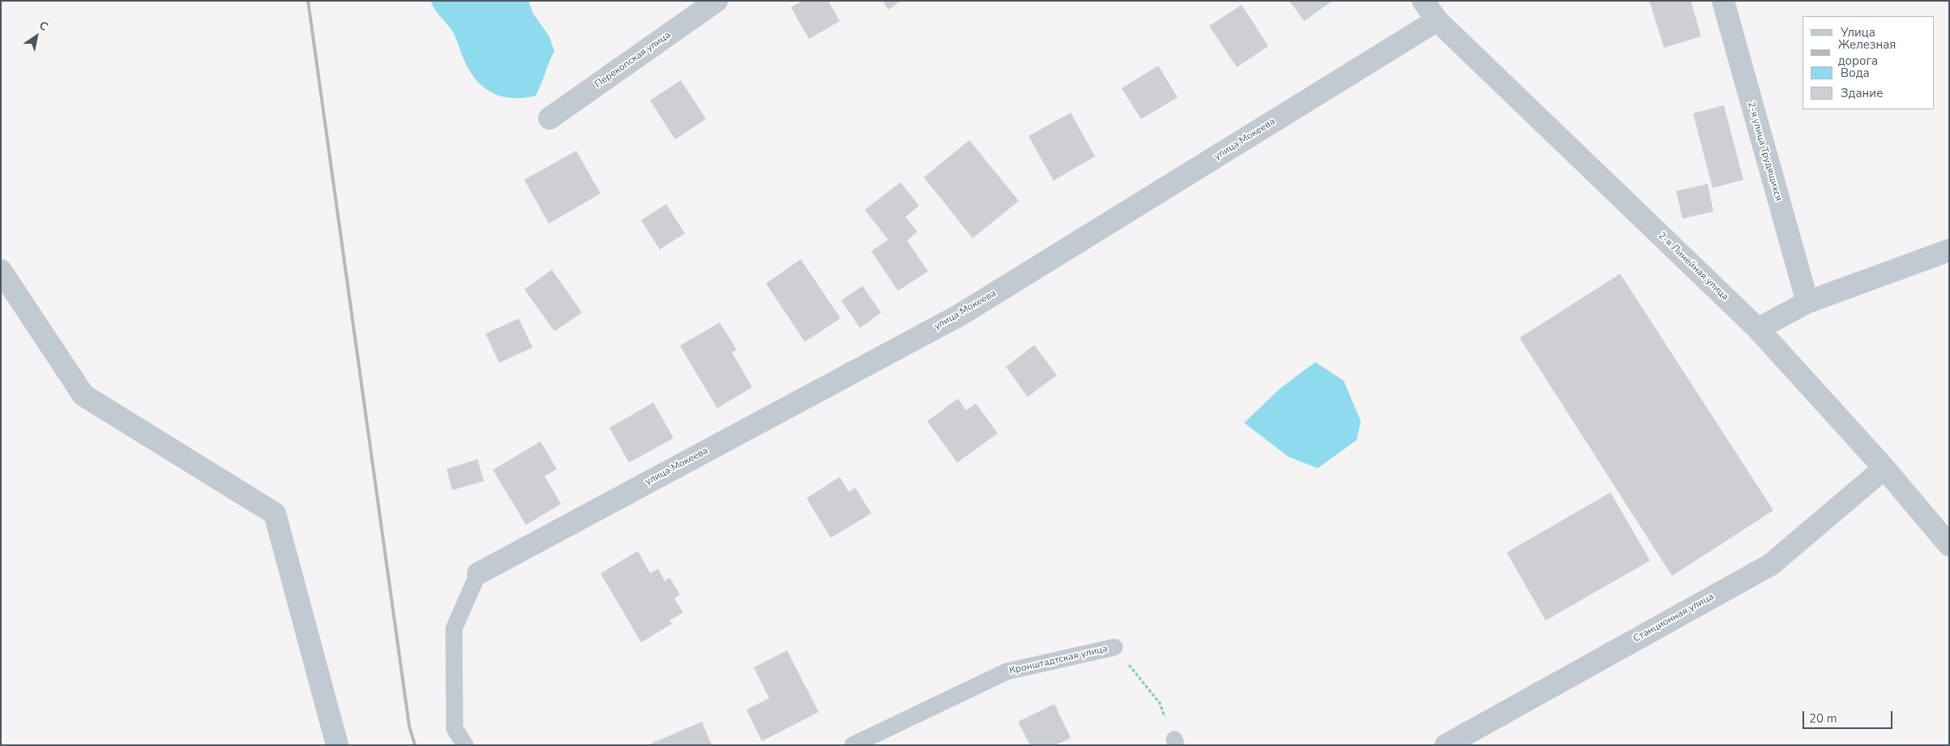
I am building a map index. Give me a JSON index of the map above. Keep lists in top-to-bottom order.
{
  "streets": {
    "street": [
      "Перекопская улица",
      "улица Мокеева",
      "2-я улица Трудящихся",
      "2-я Линейная улица",
      "Станционная улица"
    ],
    "lane": ["Кронштадтская улица"]
  },
  "crossings": [
    ["улица Мокеева", "2-я Линейная улица"],
    ["2-я Линейная улица", "Станционная улица"]
  ],
  "legend": [
    "Улица",
    "Железная дорога",
    "Вода",
    "Здание"
  ],
  "scale_bar": "20 m",
  "north": "top right"
}
